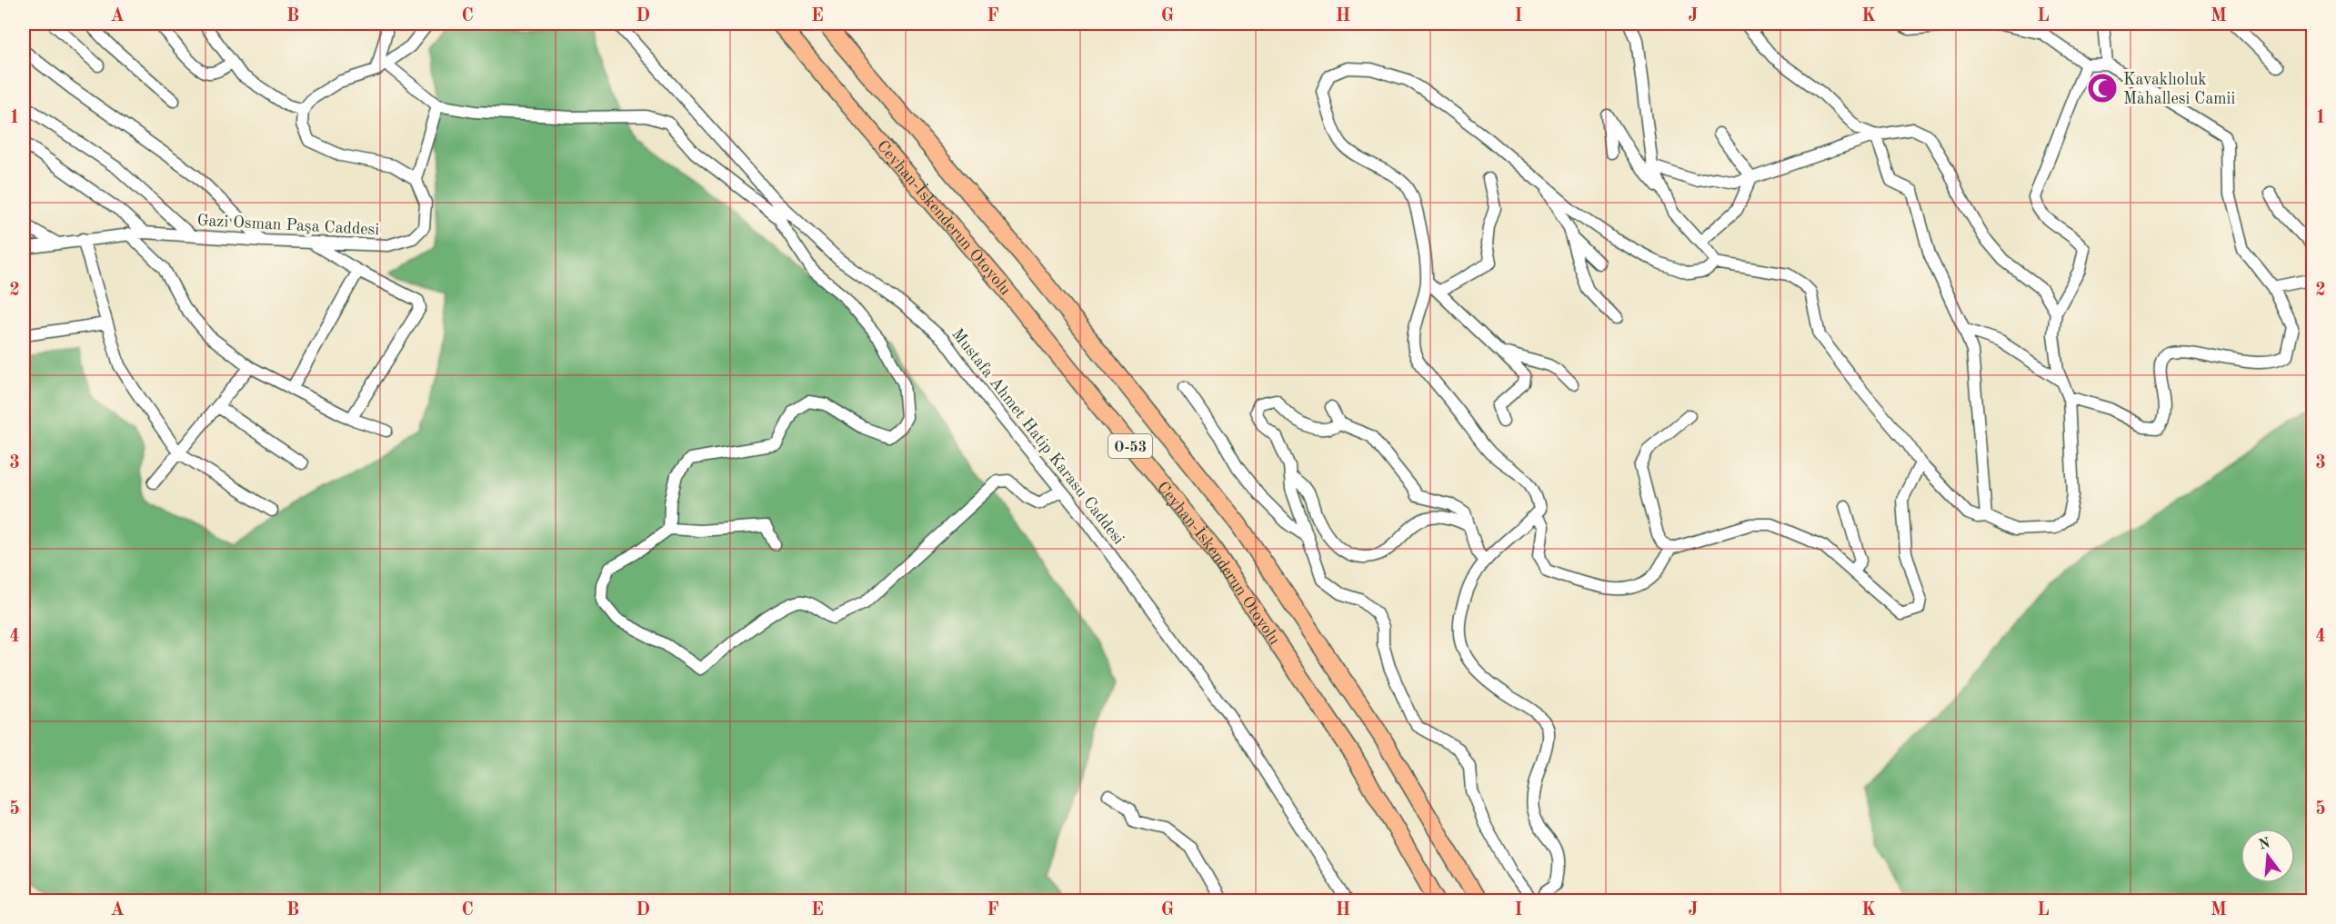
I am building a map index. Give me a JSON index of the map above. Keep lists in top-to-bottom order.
{
  "streets": {
    "highway": ["Ceyhan-İskenderun Otoyolu", "O-53"],
    "street": ["Gazi Osman Paşa Caddesi", "Mustafa Ahmet Hatip Karasu Caddesi"]
  },
  "places": {
    "mosque": ["Kavaklıoluk Mahallesi Camii"]
  },
  "north": "top",
  "grid": {
    "columns": [
      "A",
      "B",
      "C",
      "D",
      "E",
      "F",
      "G",
      "H",
      "I",
      "J",
      "K",
      "L",
      "M"
    ],
    "rows": [
      "1",
      "2",
      "3",
      "4",
      "5"
    ]
  }
}
